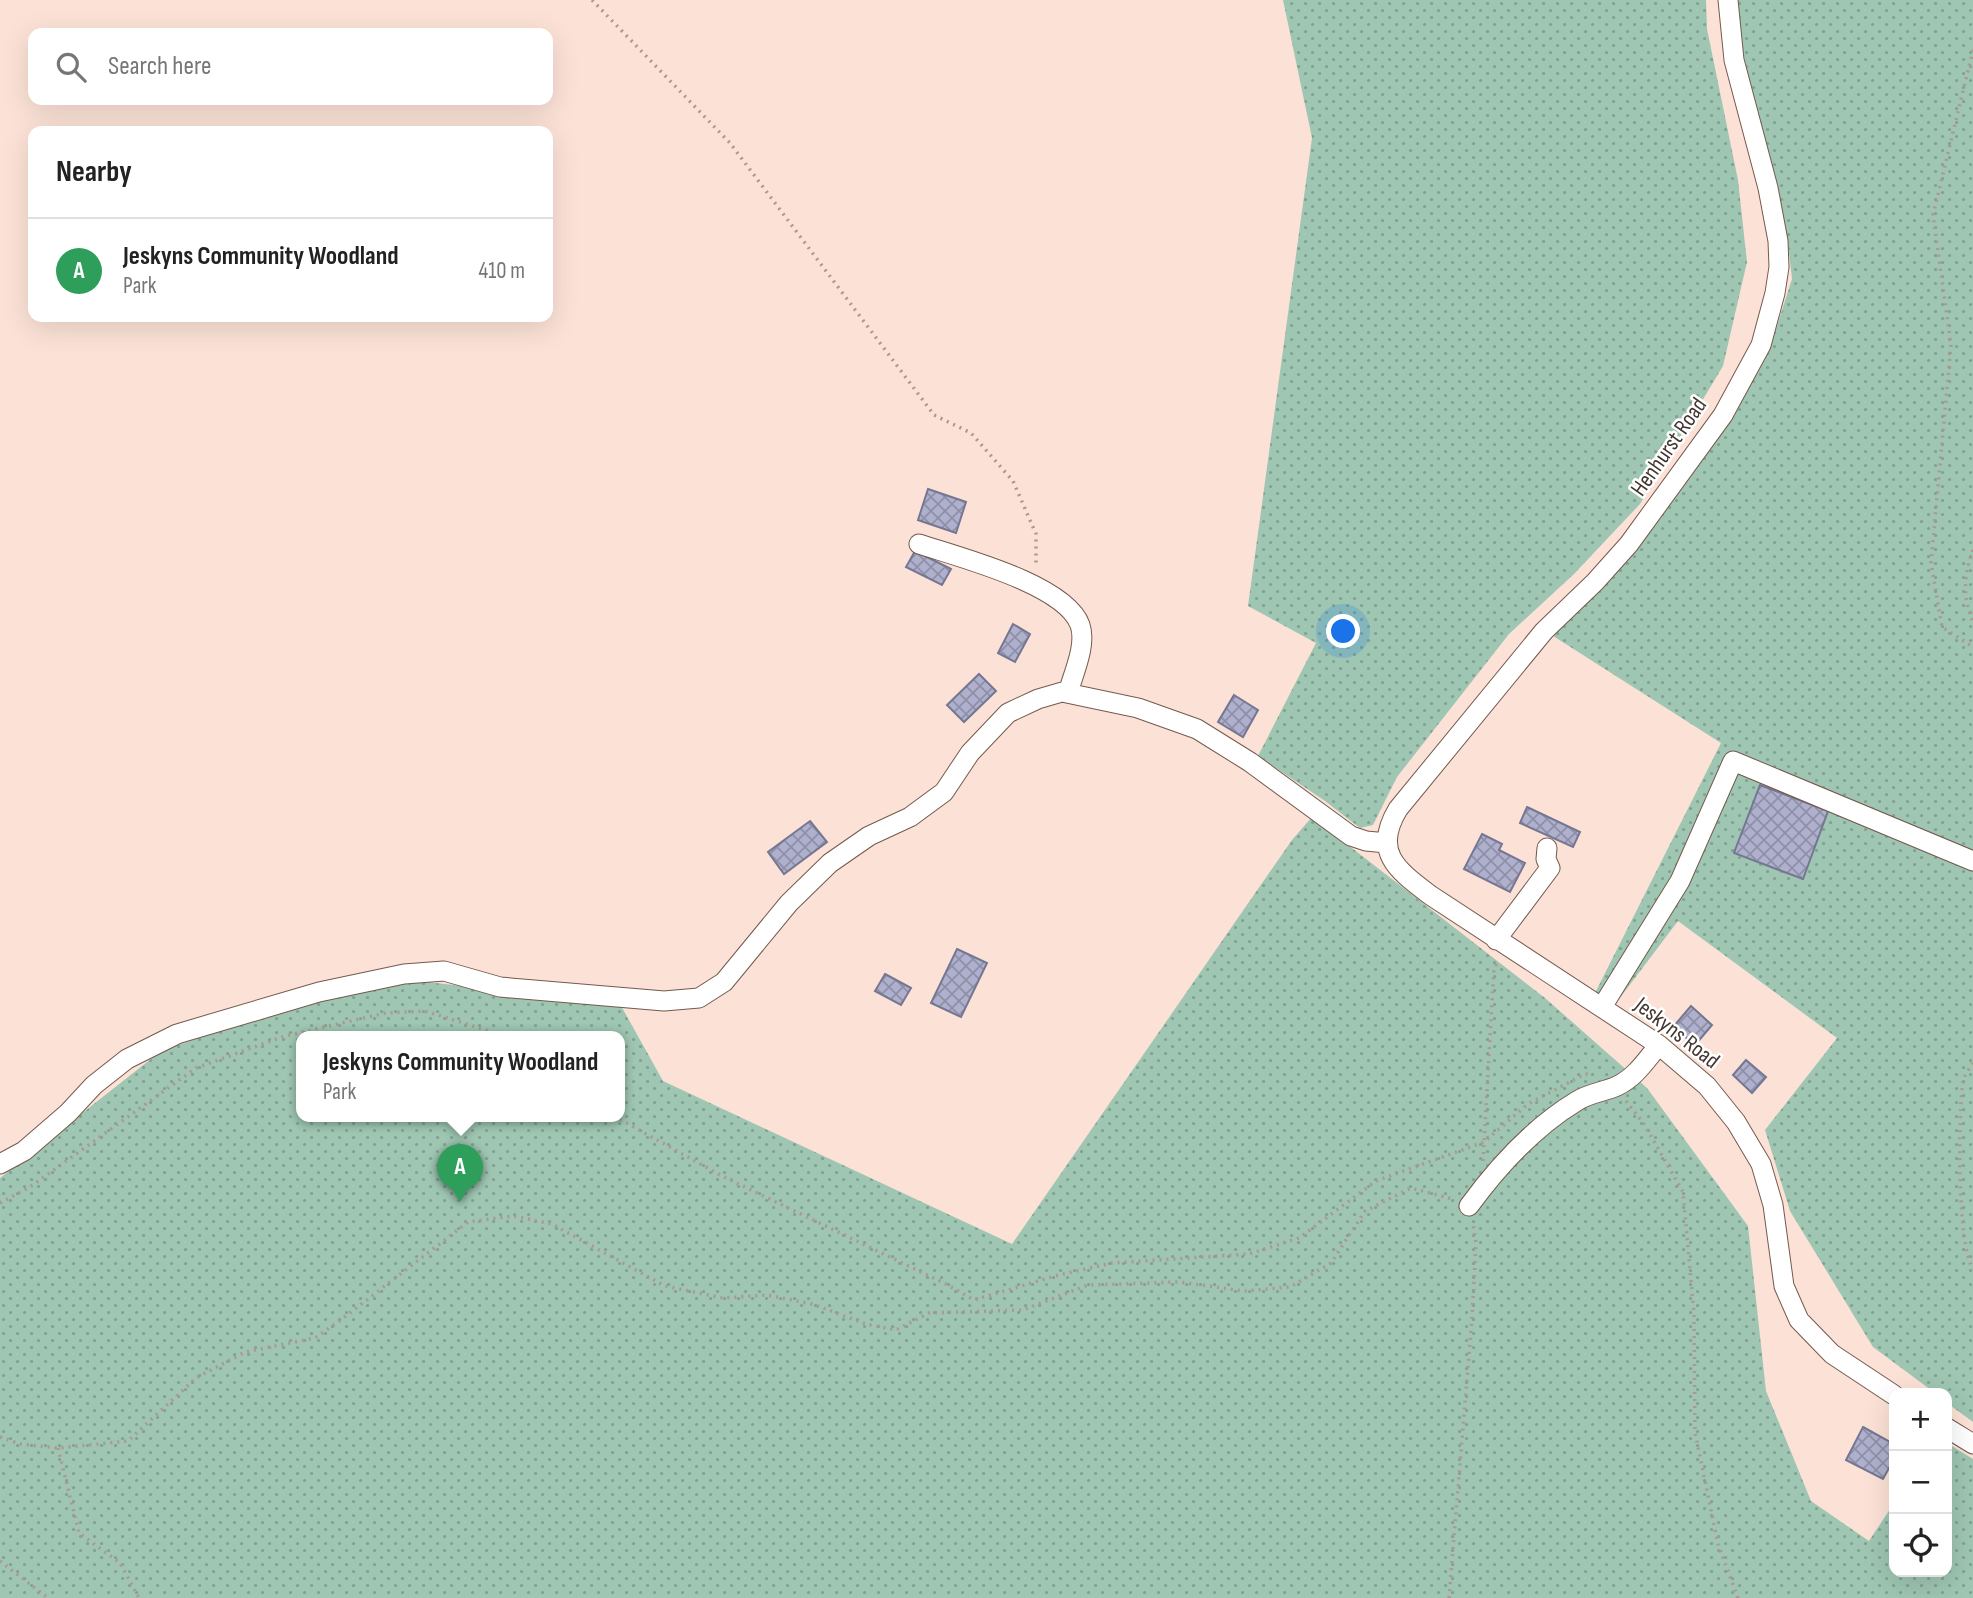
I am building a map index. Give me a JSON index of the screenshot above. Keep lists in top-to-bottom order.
{
  "streets": {
    "street": ["Henhurst Road", "Jeskyns Road"]
  },
  "crossings": [
    ["Henhurst Road", "Jeskyns Road"]
  ],
  "page": {
    "search": "Search here",
    "heading": "Nearby",
    "list": [
      {
        "mark": "A",
        "name": "Jeskyns Community Woodland",
        "note": "Park",
        "value": "410 m"
      }
    ],
    "popup": ["Jeskyns Community Woodland", "Park"],
    "pins": "A",
    "map_buttons": ["+", "−"]
  }
}
